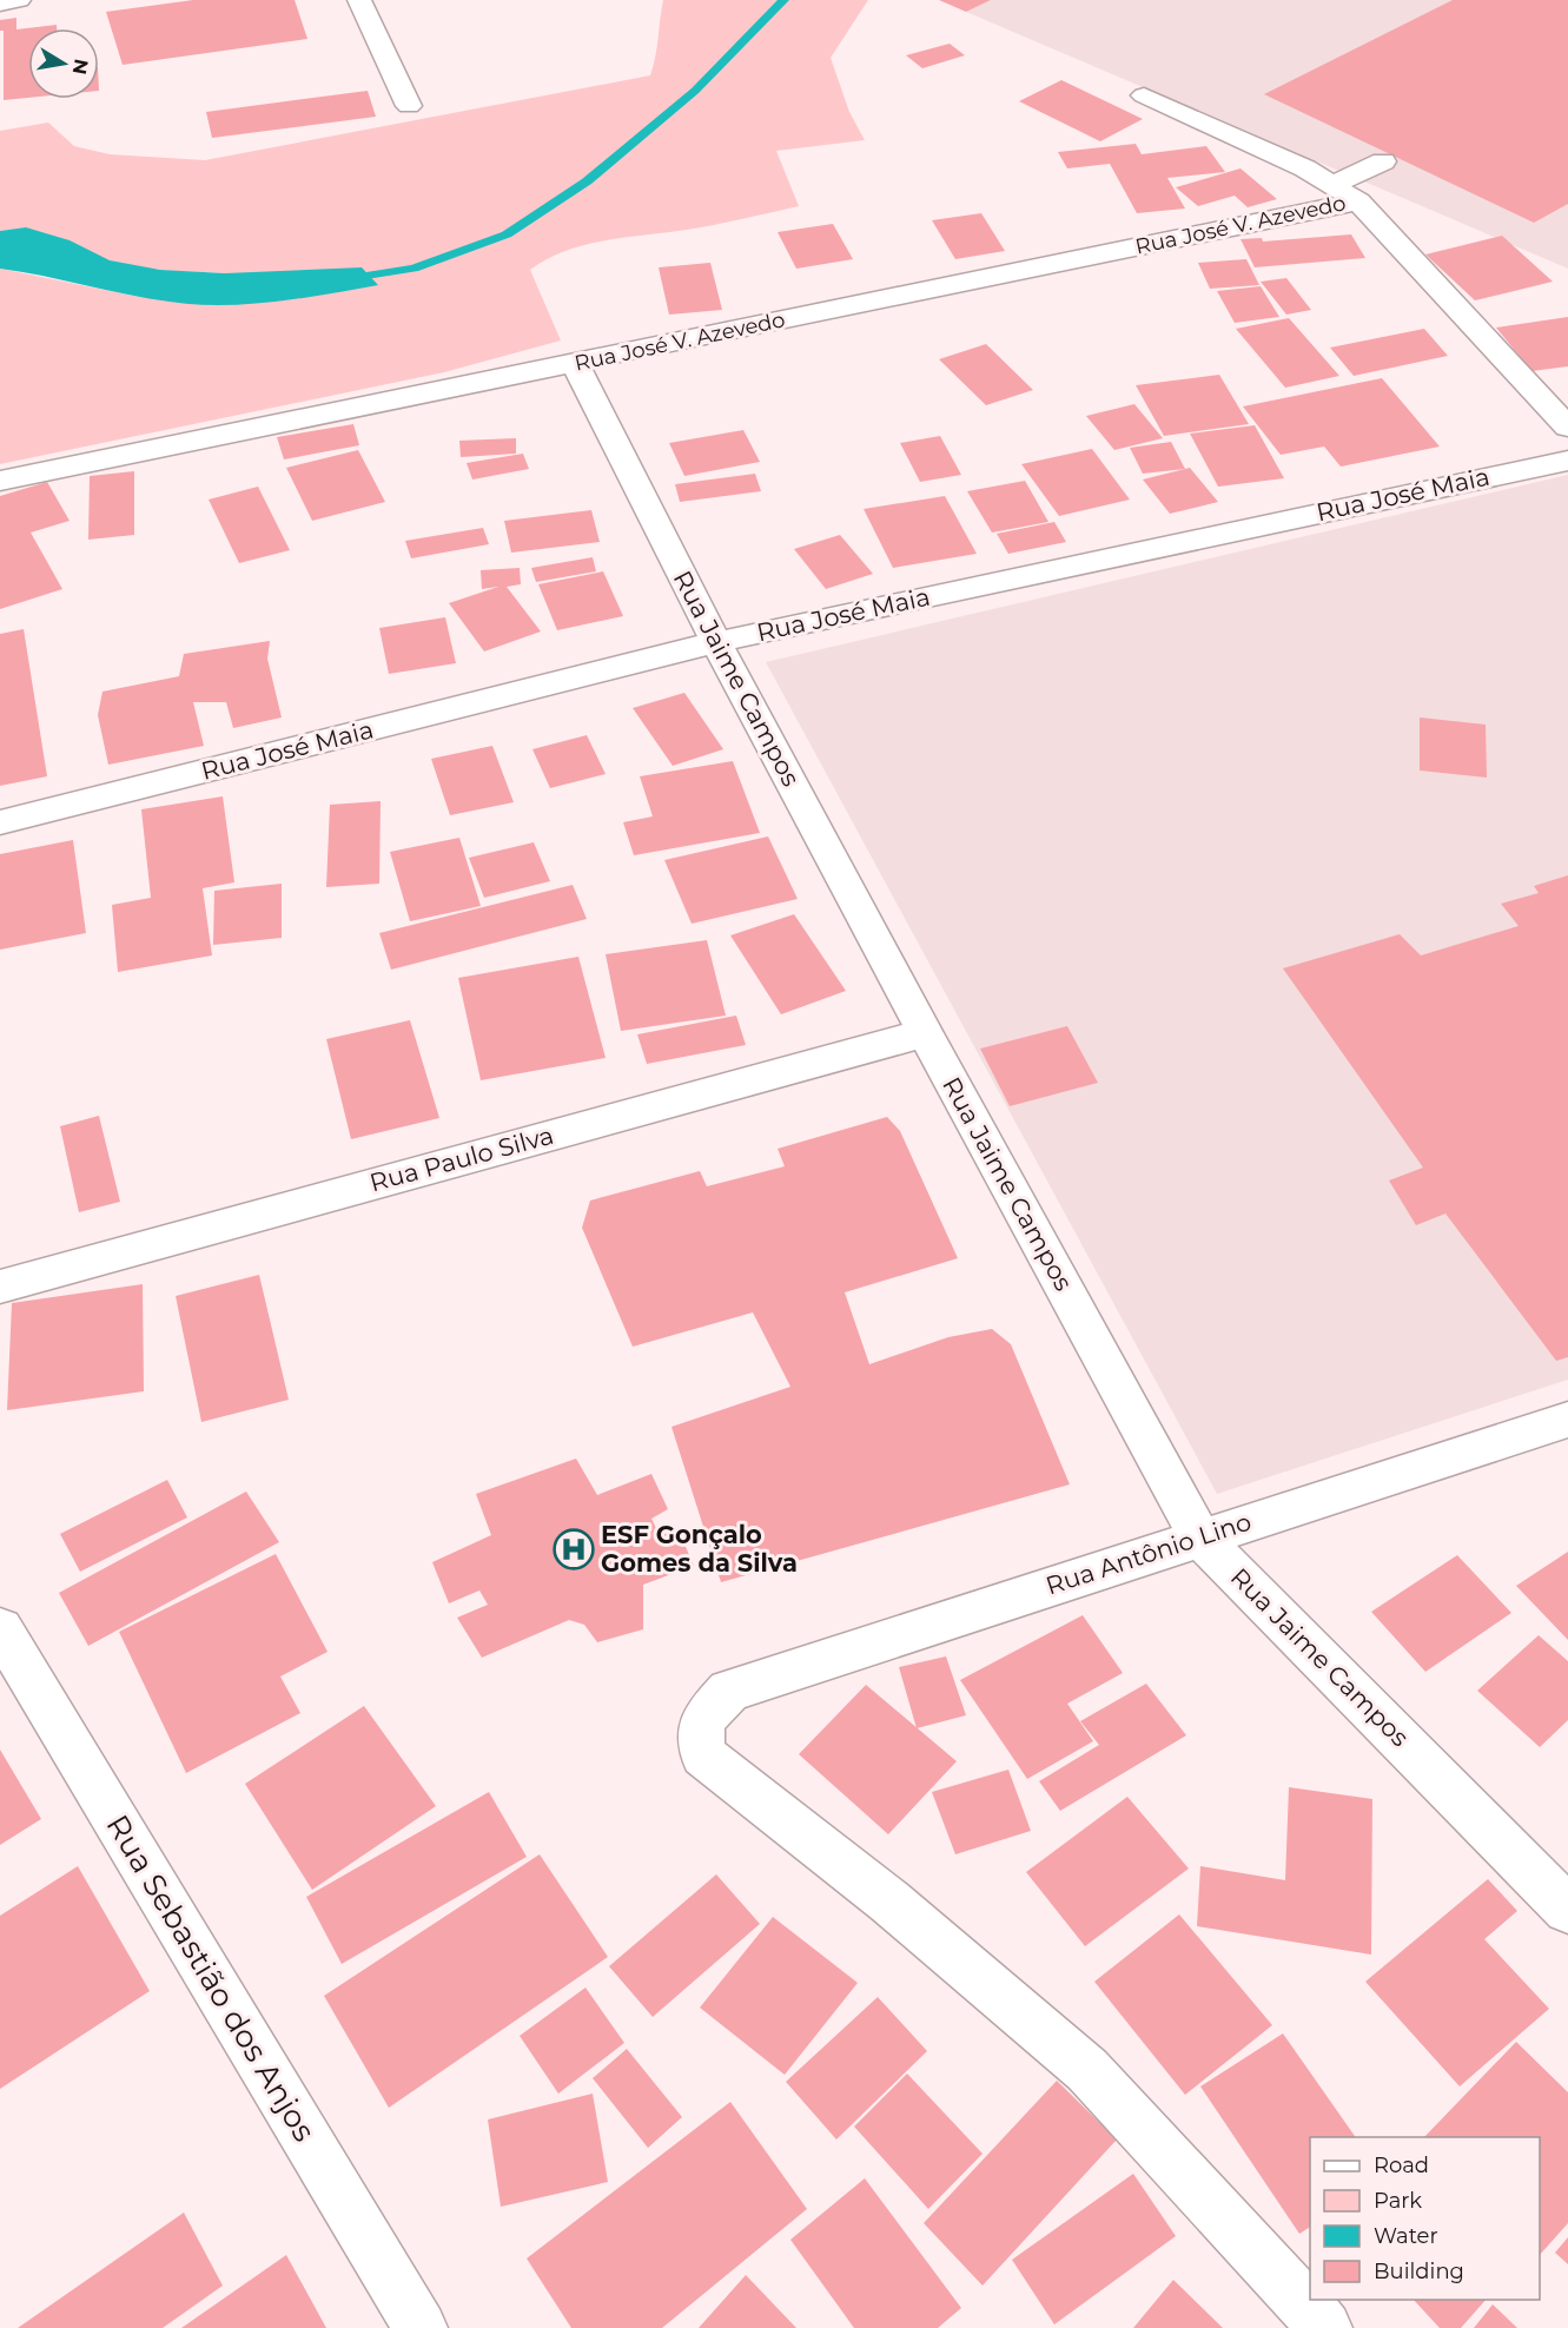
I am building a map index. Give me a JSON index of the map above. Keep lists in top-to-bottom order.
{
  "streets": {
    "street": [
      "Rua José V. Azevedo",
      "Rua José Maia",
      "Rua Jaime Campos",
      "Rua Paulo Silva",
      "Rua Antônio Lino",
      "Rua Sebastião dos Anjos"
    ]
  },
  "crossings": [
    ["Rua José V. Azevedo", "Rua Jaime Campos"],
    ["Rua José Maia", "Rua Jaime Campos"],
    ["Rua Jaime Campos", "Rua Paulo Silva"],
    ["Rua Jaime Campos", "Rua Antônio Lino"]
  ],
  "places": {
    "hospital": ["ESF Gonçalo Gomes da Silva"]
  },
  "legend": [
    "Road",
    "Park",
    "Water",
    "Building"
  ],
  "north": "right"
}
